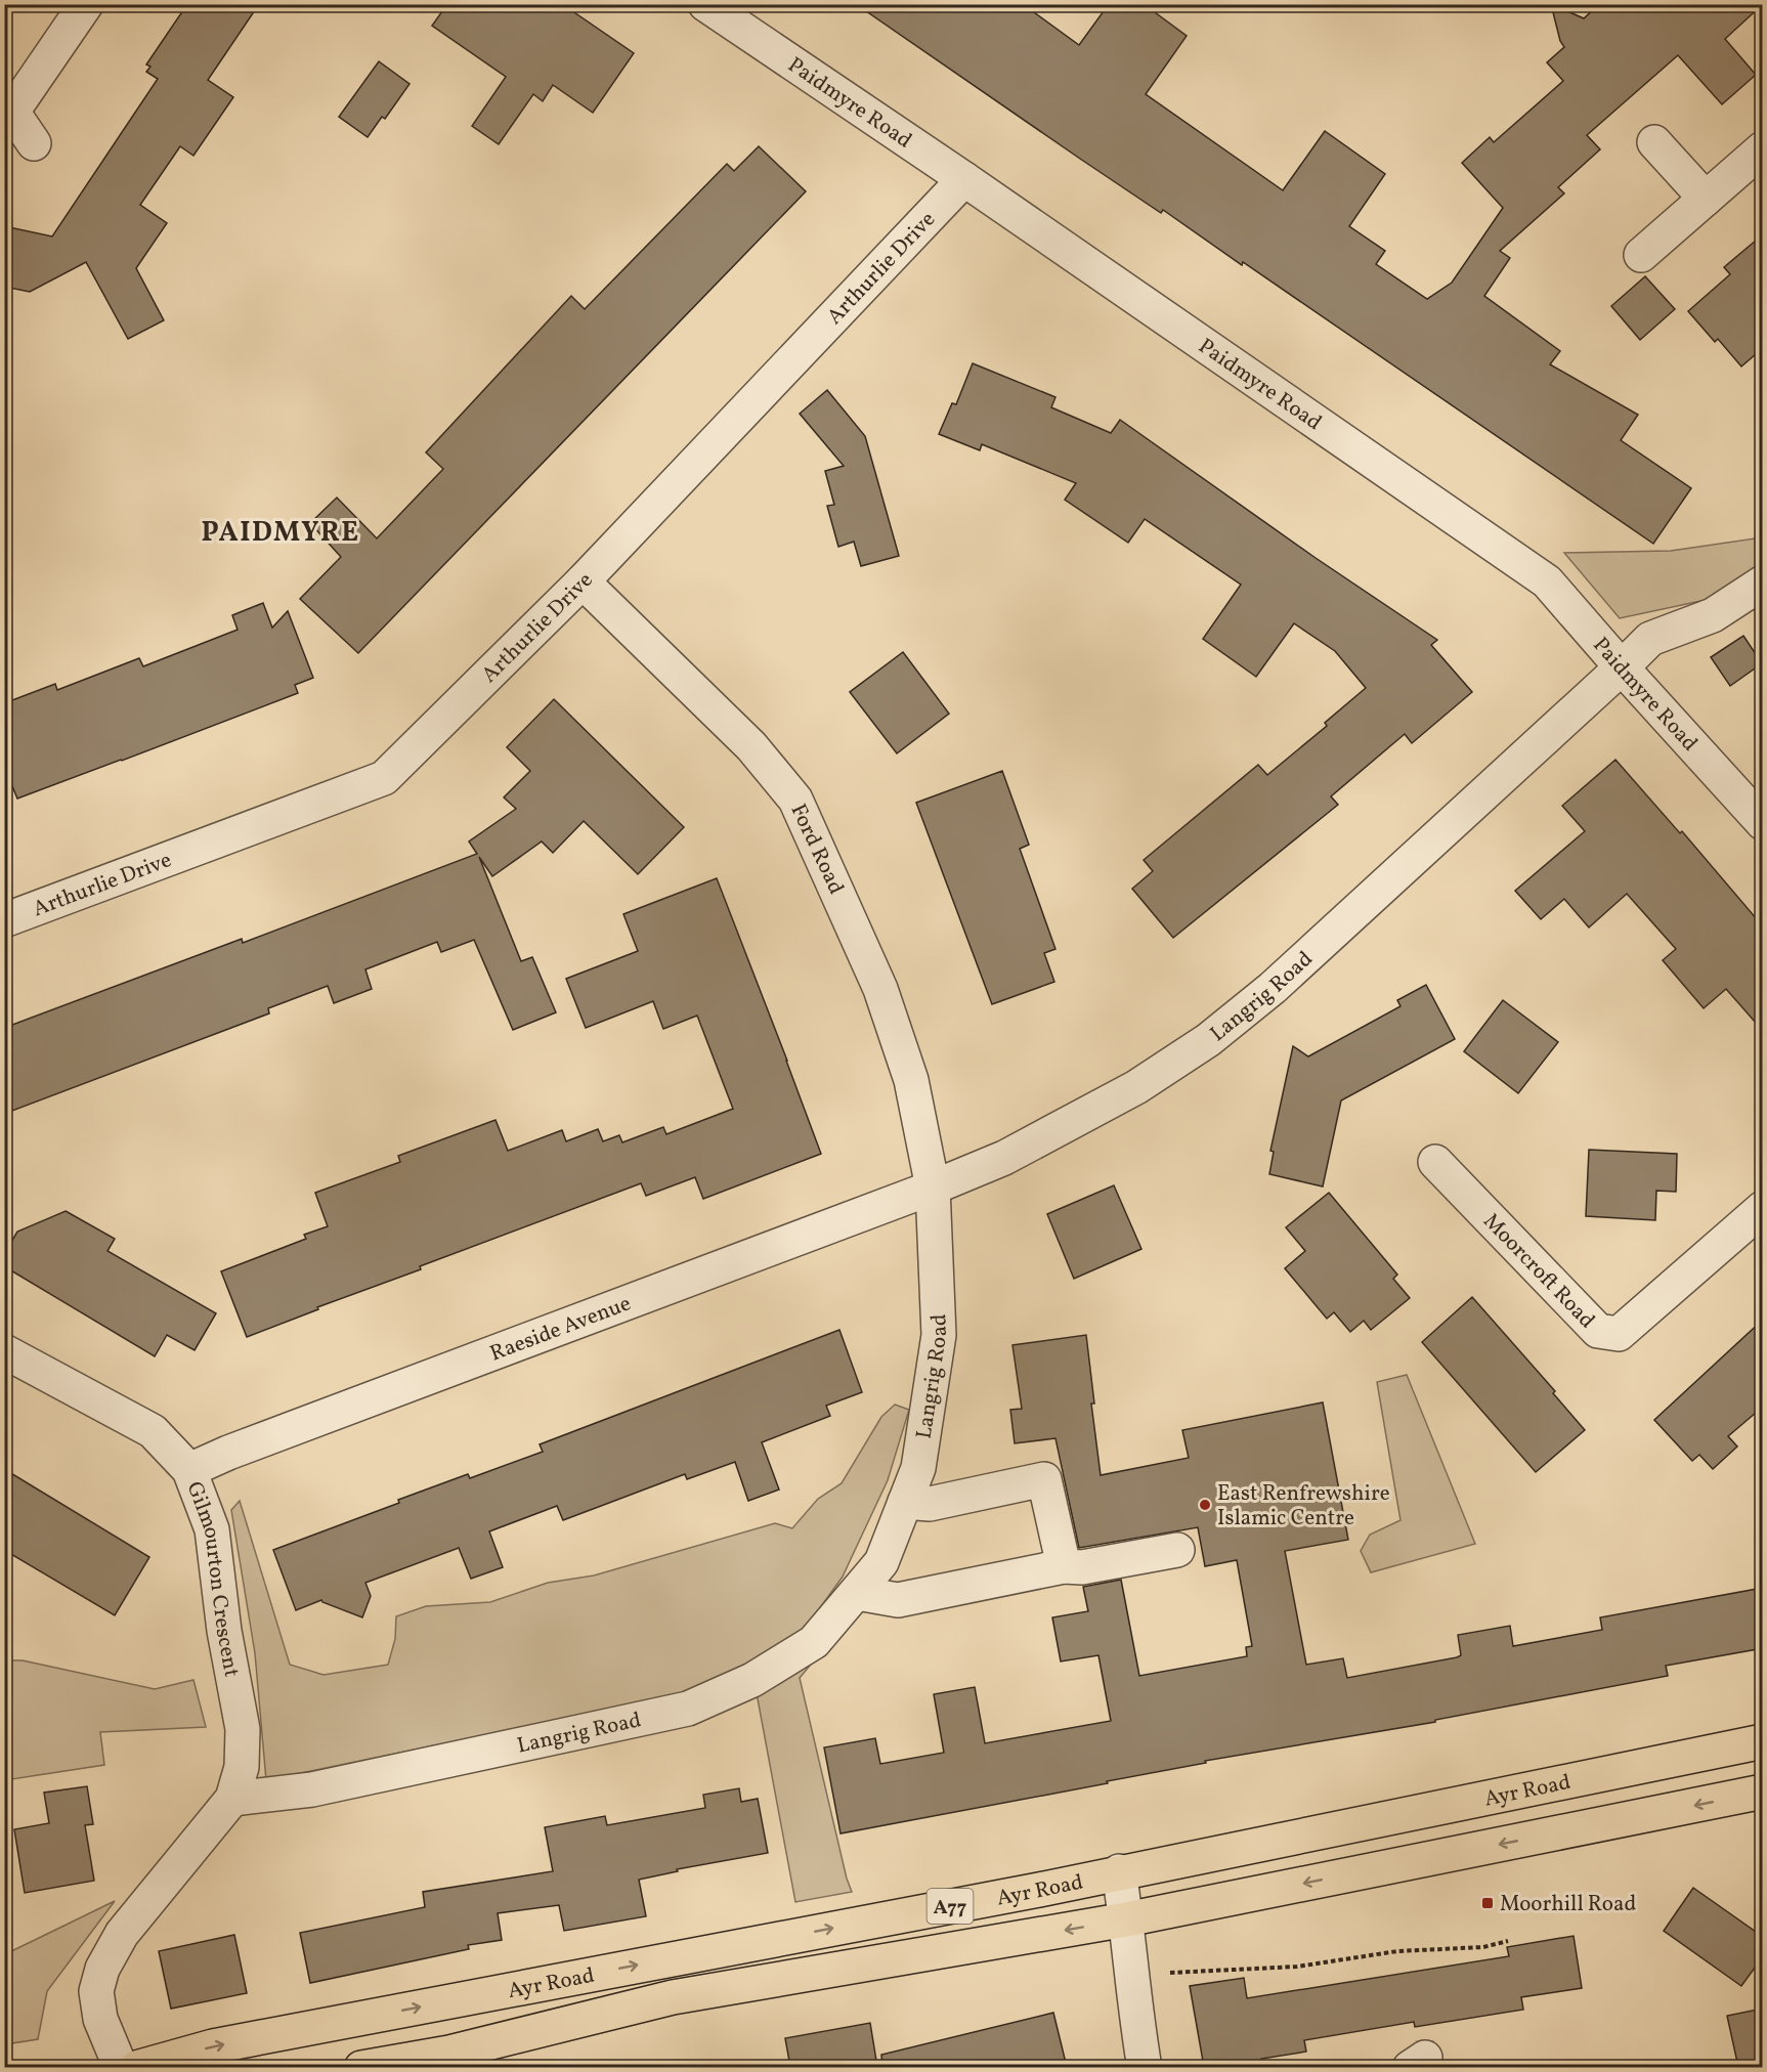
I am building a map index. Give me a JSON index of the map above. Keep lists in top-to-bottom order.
{
  "streets": {
    "main road": ["Ayr Road", "A77"],
    "street": [
      "Paidmyre Road",
      "Arthurlie Drive",
      "Ford Road",
      "Langrig Road",
      "Moorcroft Road",
      "Raeside Avenue",
      "Gilmourton Crescent"
    ]
  },
  "crossings": [
    ["Paidmyre Road", "Arthurlie Drive"],
    ["Paidmyre Road", "Langrig Road"],
    ["Arthurlie Drive", "Ford Road"],
    ["Ford Road", "Langrig Road"],
    ["Ford Road", "Raeside Avenue"],
    ["Langrig Road", "Raeside Avenue"],
    ["Langrig Road", "Gilmourton Crescent"],
    ["Raeside Avenue", "Gilmourton Crescent"]
  ],
  "districts": ["PAIDMYRE"],
  "places": {
    "other": ["East Renfrewshire Islamic Centre"],
    "transit": ["Moorhill Road"]
  }
}
